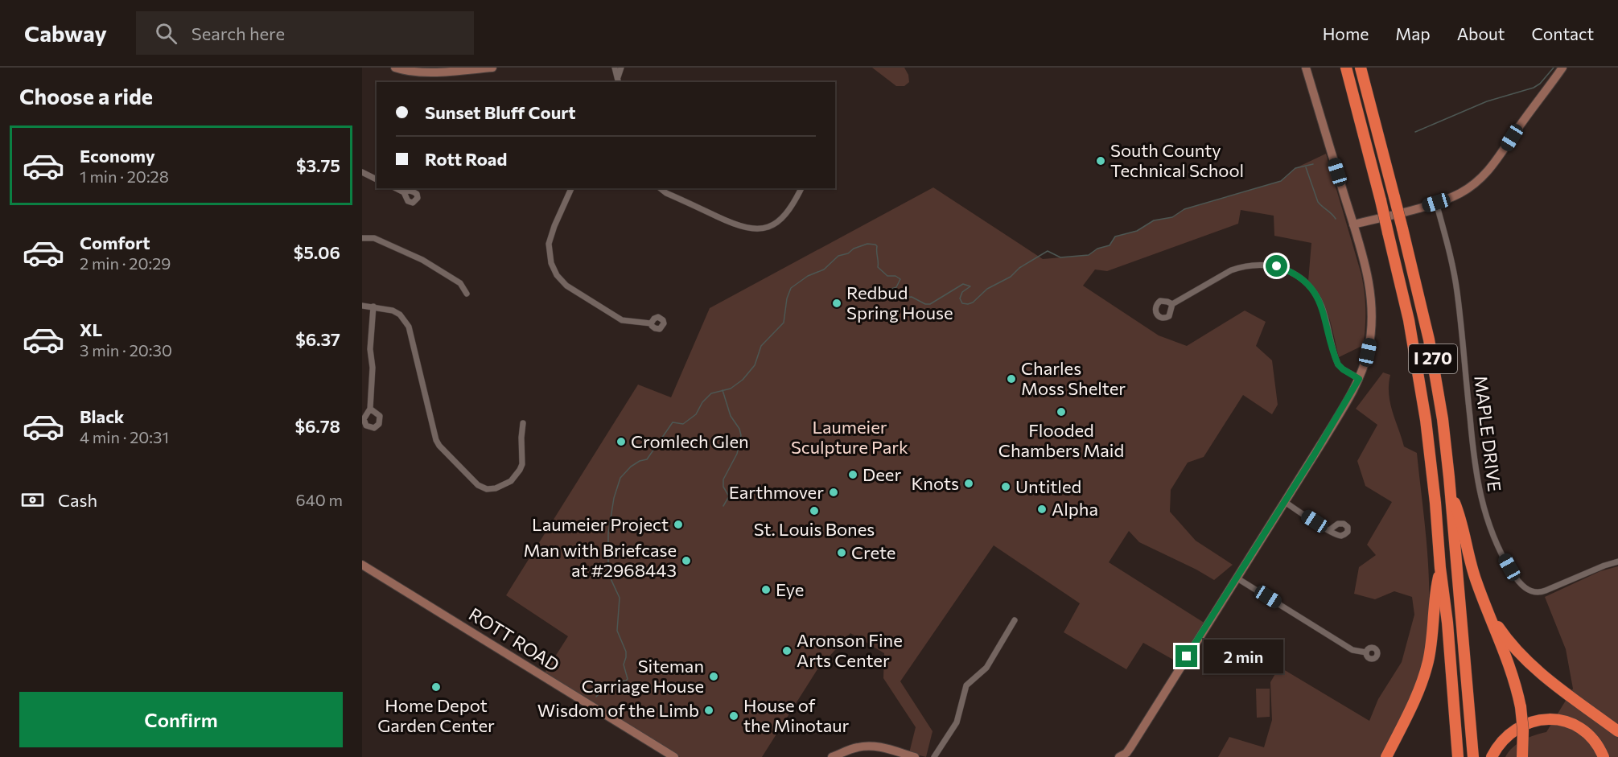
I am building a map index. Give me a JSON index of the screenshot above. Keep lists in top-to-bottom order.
{
  "streets": {
    "highway": ["I 270"],
    "street": ["MAPLE DRIVE", "ROTT ROAD"]
  },
  "parks": ["Laumeier Sculpture Park"],
  "places": [
    "South County Technical School",
    "Redbud Spring House",
    "Charles Moss Shelter",
    "Flooded Chambers Maid",
    "Cromlech Glen",
    "Deer",
    "Knots",
    "Untitled",
    "Earthmover",
    "Alpha",
    "St. Louis Bones",
    "Laumeier Project",
    "Crete",
    "Man with Briefcase at #2968443",
    "Eye",
    "Aronson Fine Arts Center",
    "Siteman Carriage House",
    "Home Depot Garden Center",
    "Wisdom of the Limb",
    "House of the Minotaur"
  ],
  "page": {
    "header": "Cabway",
    "search": "Search here",
    "nav": [
      "Home",
      "Map",
      "About",
      "Contact"
    ],
    "heading": "Choose a ride",
    "banner": ["Sunset Bluff Court", "Rott Road"],
    "list": [
      {
        "name": "Economy",
        "note": "1 min · 20:28",
        "value": "$3.75"
      },
      {
        "name": "Comfort",
        "note": "2 min · 20:29",
        "value": "$5.06"
      },
      {
        "name": "XL",
        "note": "3 min · 20:30",
        "value": "$6.37"
      },
      {
        "name": "Black",
        "note": "4 min · 20:31",
        "value": "$6.78"
      }
    ],
    "pay": ["Cash", "640 m"],
    "bubble": "2 min",
    "buttons": "Confirm"
  }
}
